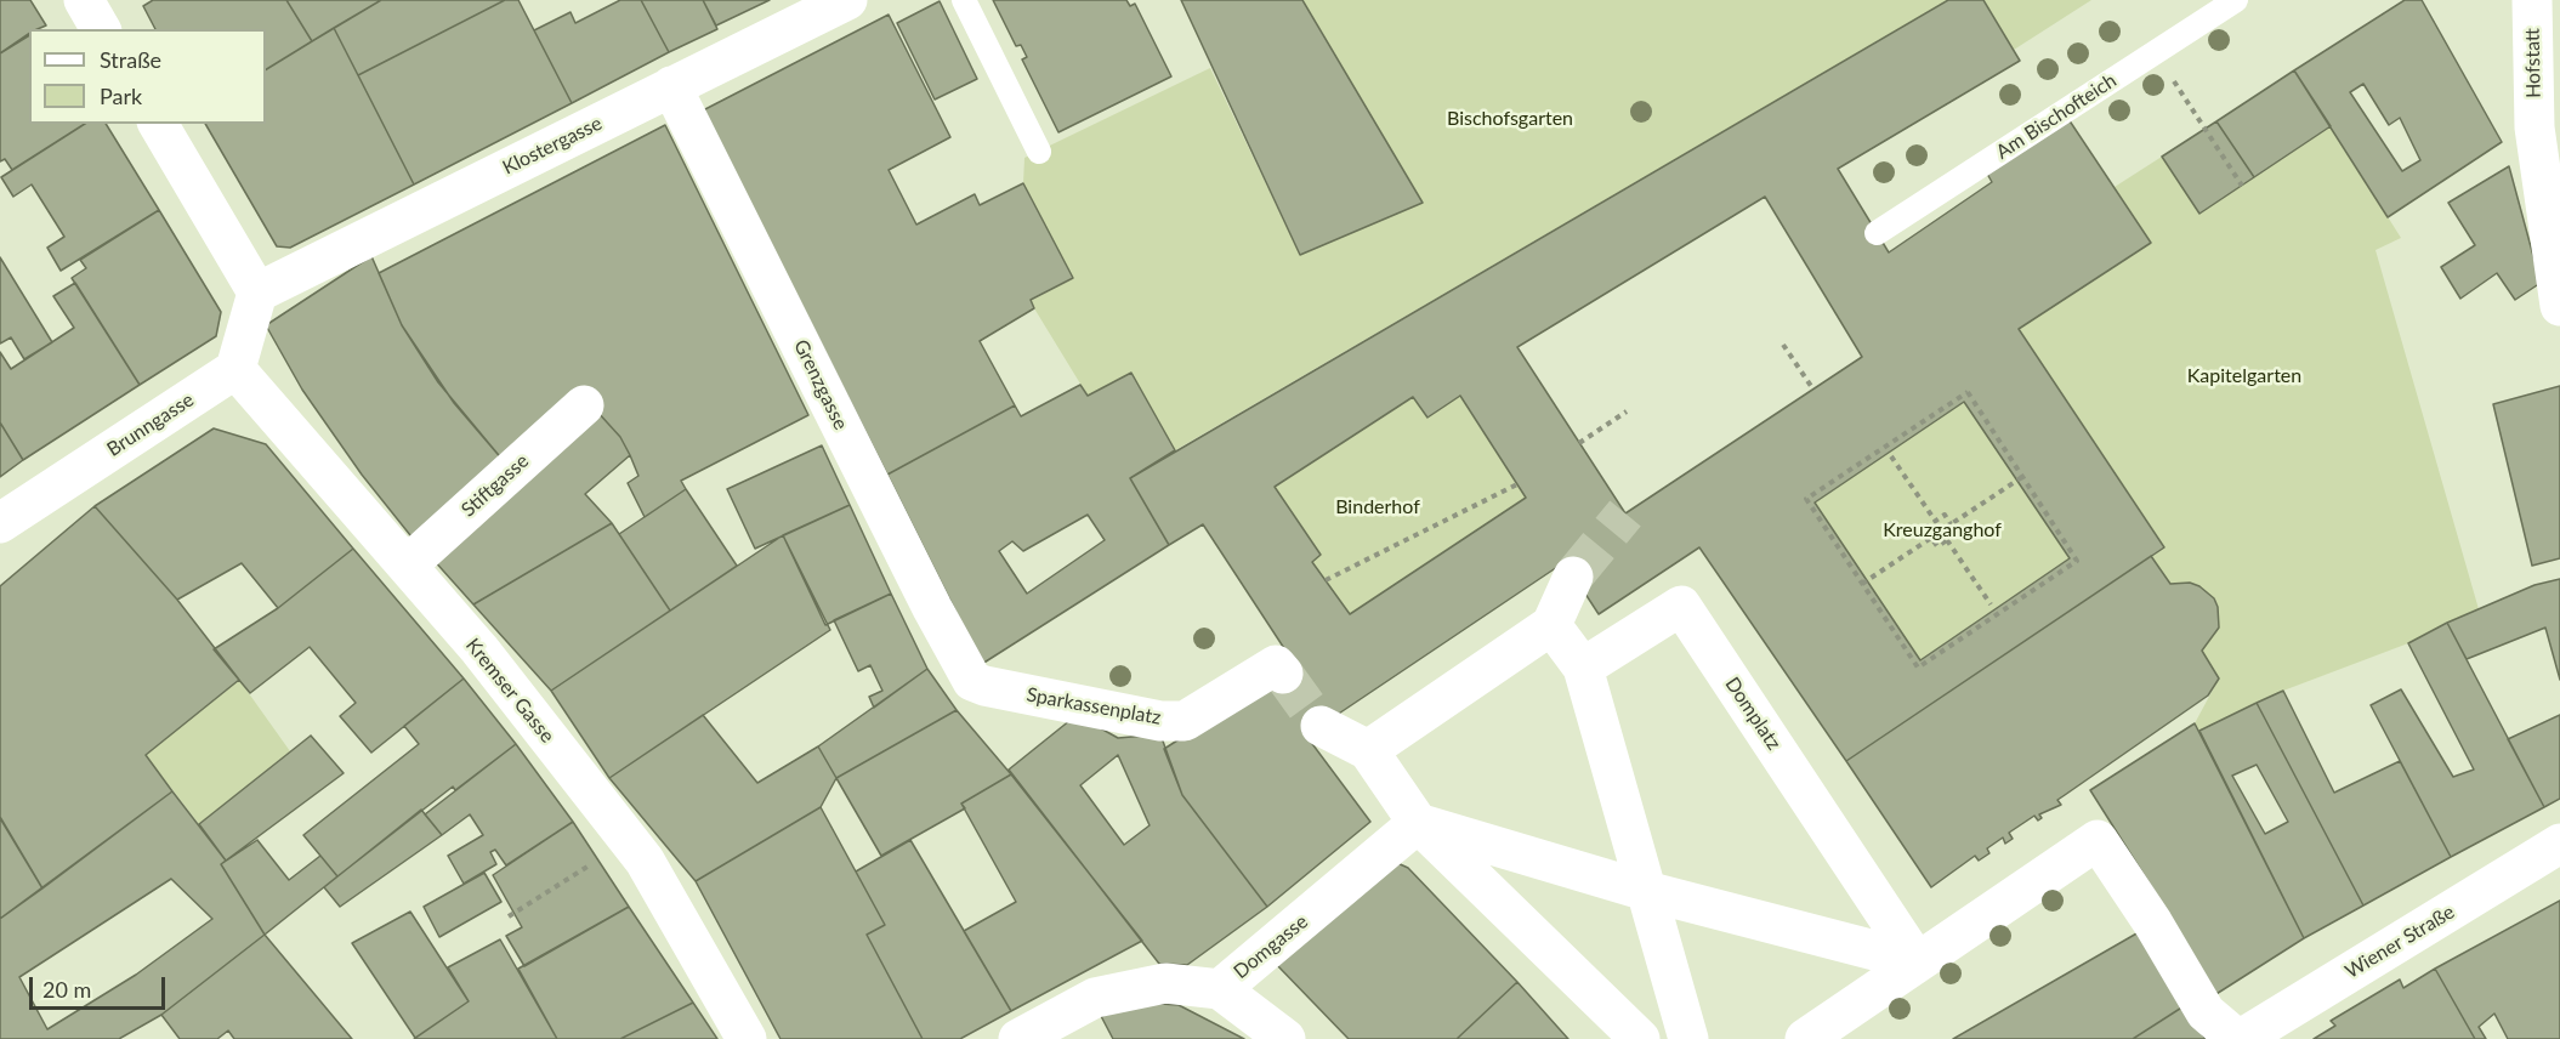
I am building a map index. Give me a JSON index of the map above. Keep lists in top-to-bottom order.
{
  "streets": {
    "street": [
      "Hofstatt",
      "Klostergasse",
      "Grenzgasse",
      "Brunngasse",
      "Stiftgasse",
      "Kremser Gasse",
      "Sparkassenplatz",
      "Domplatz",
      "Wiener Straße",
      "Domgasse"
    ],
    "lane": ["Am Bischofteich"]
  },
  "crossings": [
    ["Klostergasse", "Grenzgasse"],
    ["Grenzgasse", "Sparkassenplatz"],
    ["Brunngasse", "Kremser Gasse"],
    ["Stiftgasse", "Kremser Gasse"]
  ],
  "parks": [
    "Bischofsgarten",
    "Kapitelgarten",
    "Binderhof",
    "Kreuzganghof"
  ],
  "legend": ["Straße", "Park"],
  "scale_bar": "20 m"
}
